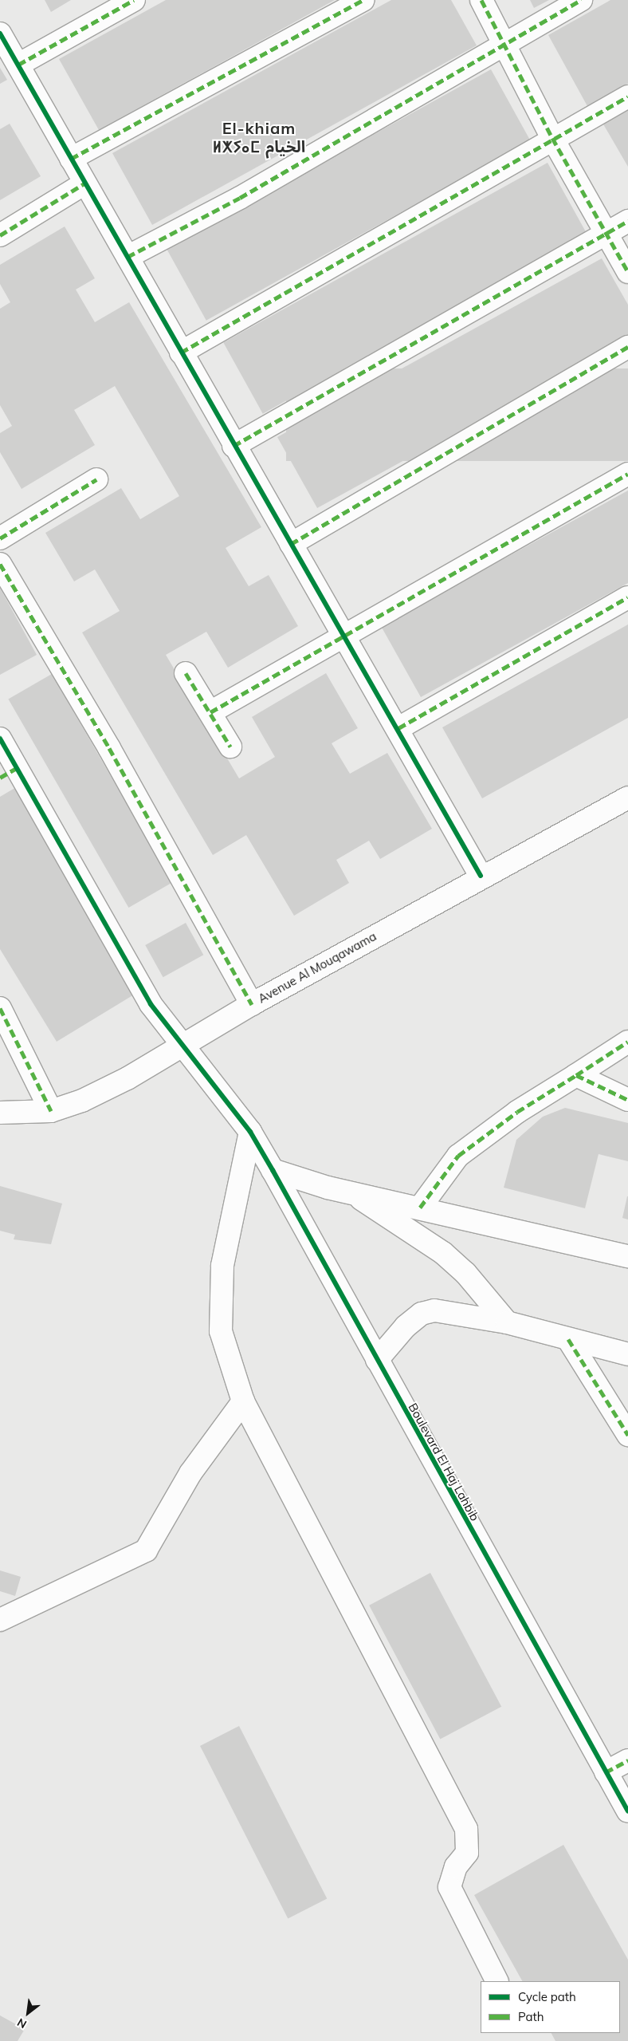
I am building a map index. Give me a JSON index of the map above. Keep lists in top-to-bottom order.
{
  "streets": {
    "street": ["Avenue Al Mouqawama", "Boulevard El Haj Lahbib"]
  },
  "crossings": [
    ["Avenue Al Mouqawama", "Boulevard El Haj Lahbib"]
  ],
  "districts": ["El-khiam ⵍⵅⵢⴰⵎ الخيام"],
  "legend": ["Cycle path", "Path"],
  "north": "bottom left"
}
